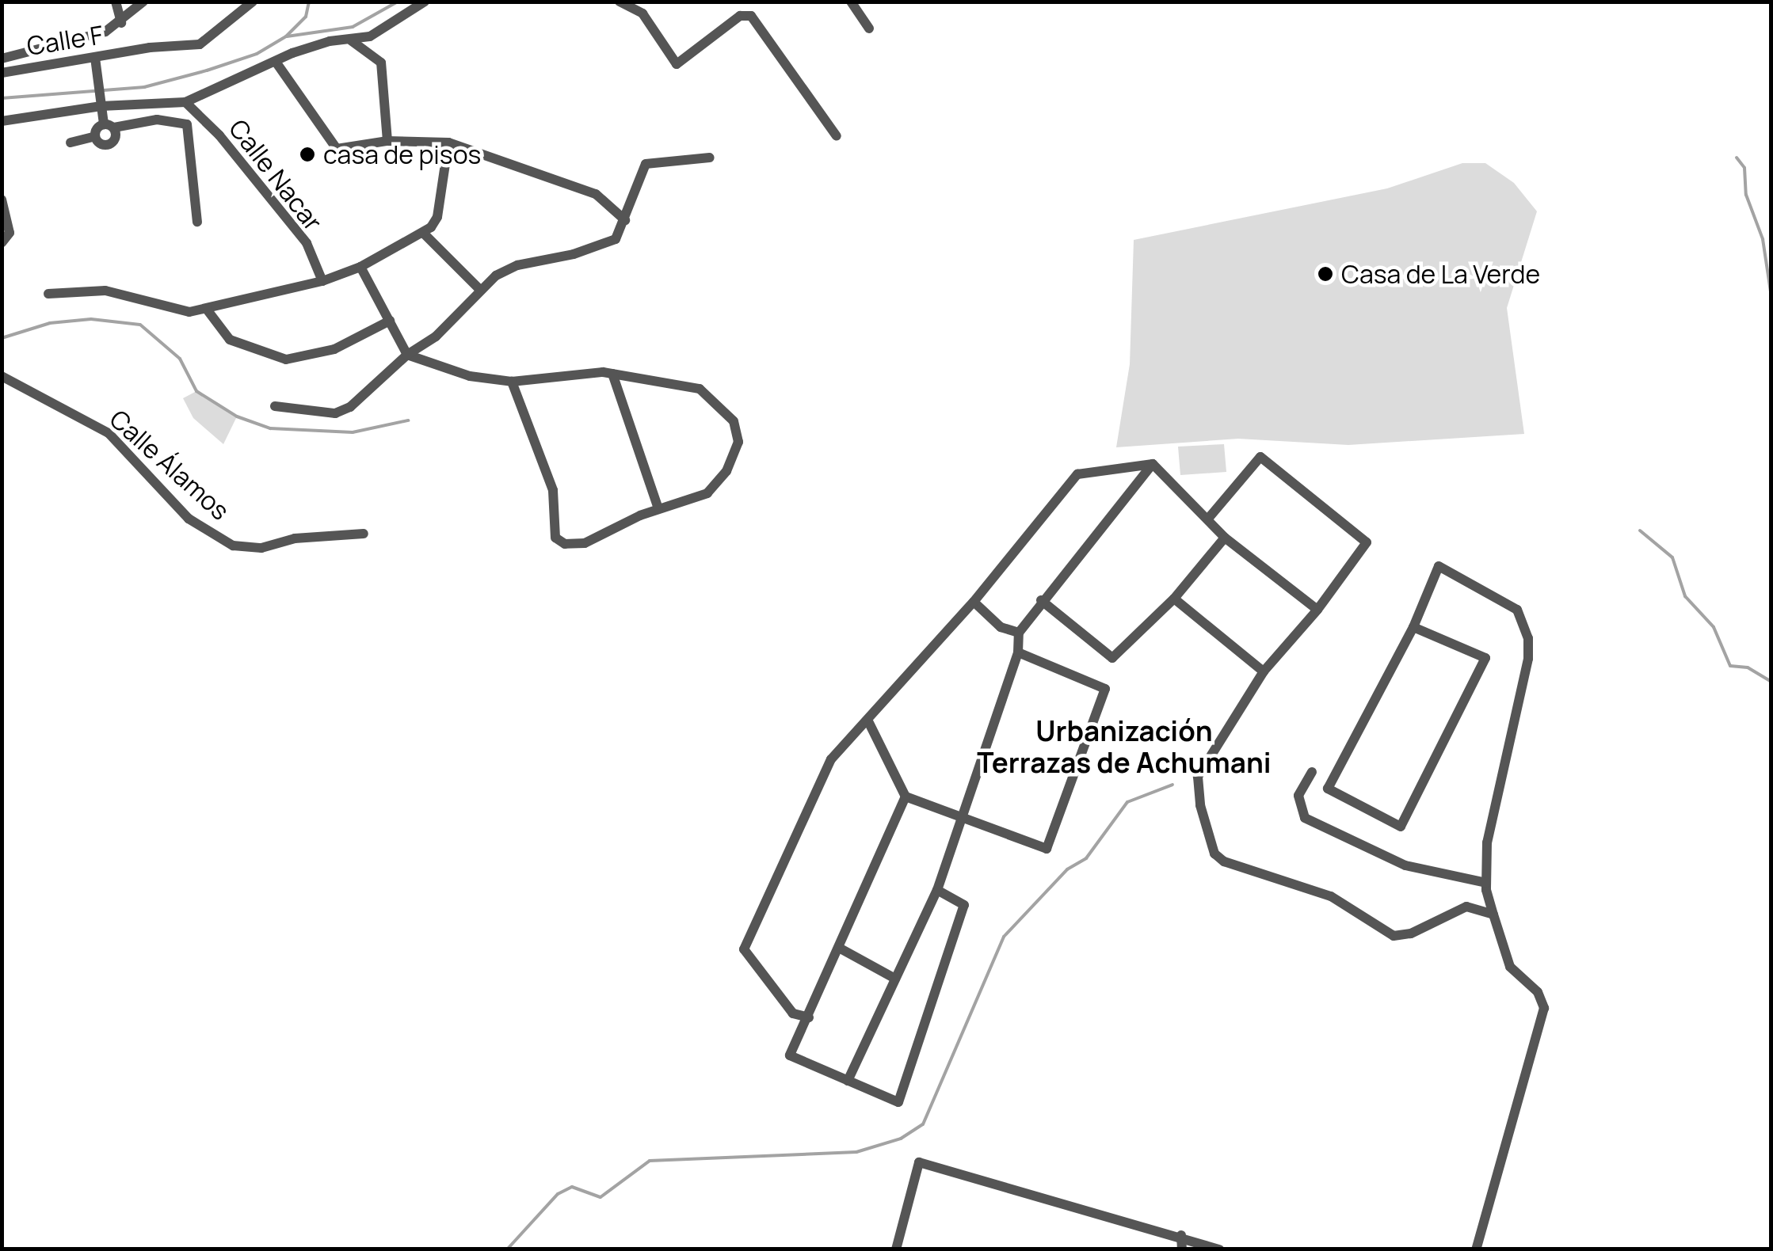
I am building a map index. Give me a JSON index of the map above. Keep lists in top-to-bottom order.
{
  "streets": {
    "street": ["Calle F", "Calle Nacar", "Calle Álamos"]
  },
  "districts": ["Urbanización Terrazas de Achumani"],
  "places": ["casa de pisos", "Casa de La Verde"]
}
